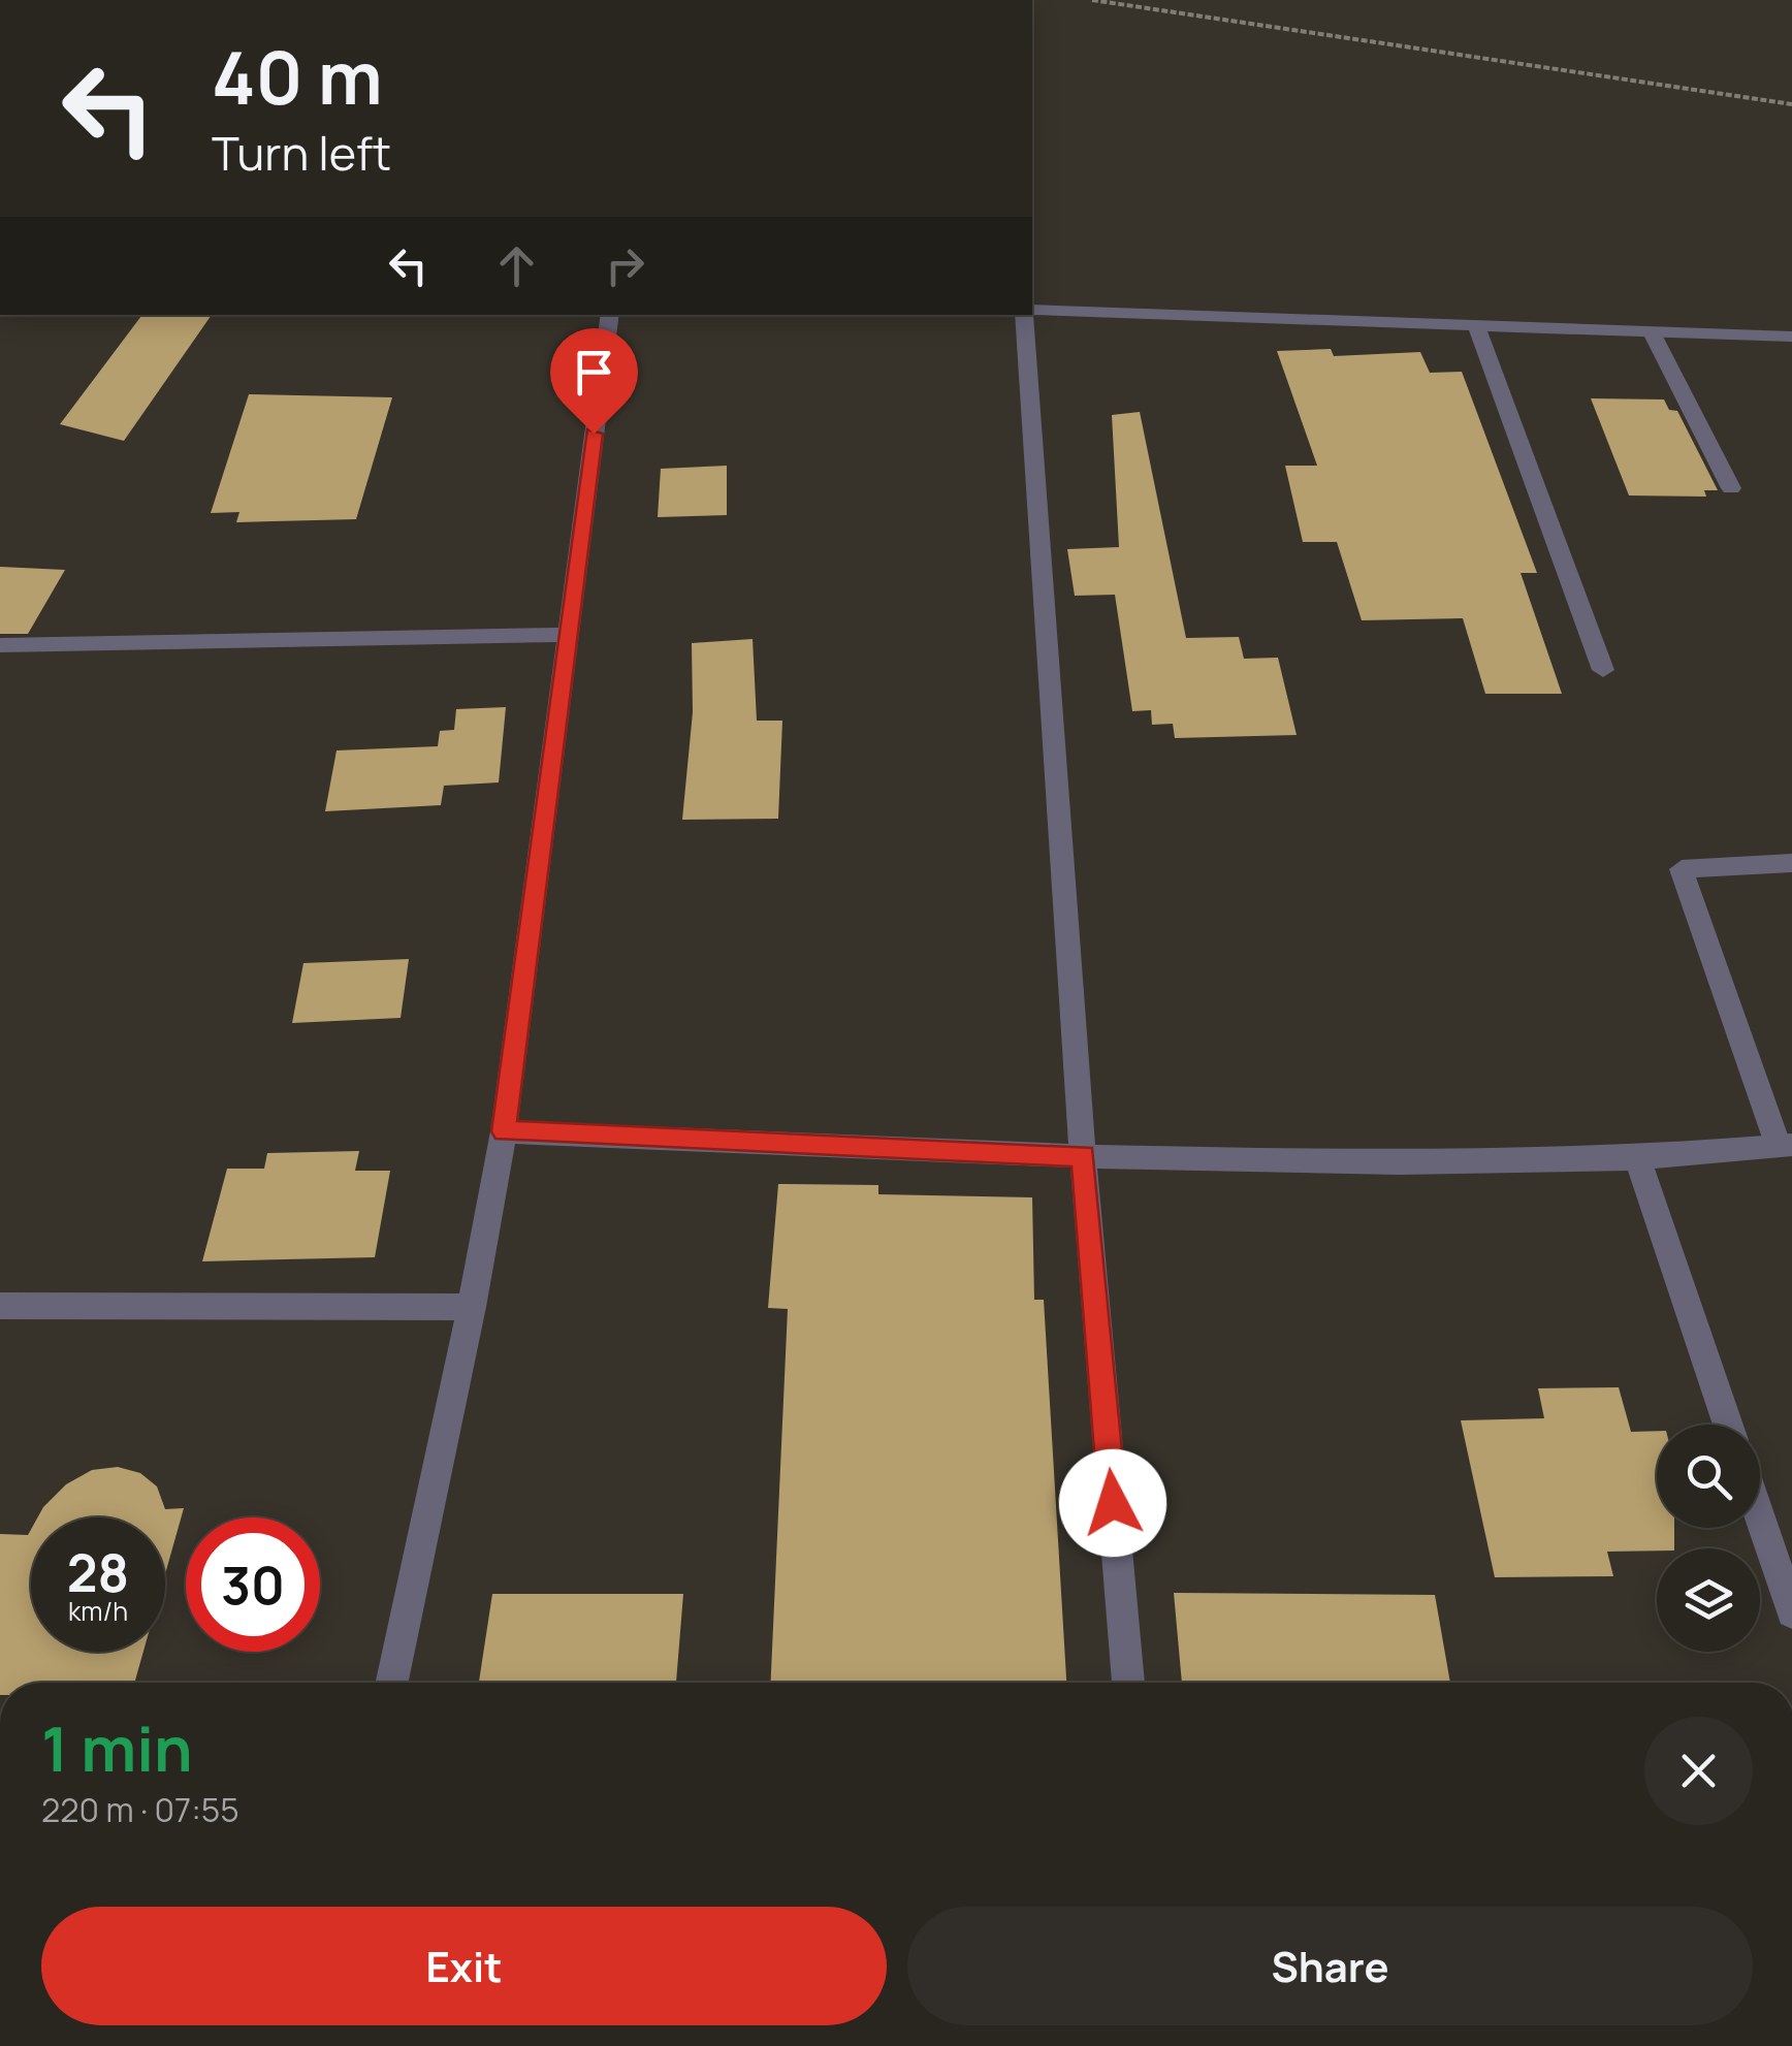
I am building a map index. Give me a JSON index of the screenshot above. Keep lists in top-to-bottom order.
{
  "page": {
    "turn": ["40 m", "Turn left"],
    "speed": "28 km/h",
    "limit": "30",
    "heading": ["1 min", "220 m · 07:55"],
    "buttons": ["Exit", "Share"]
  }
}
